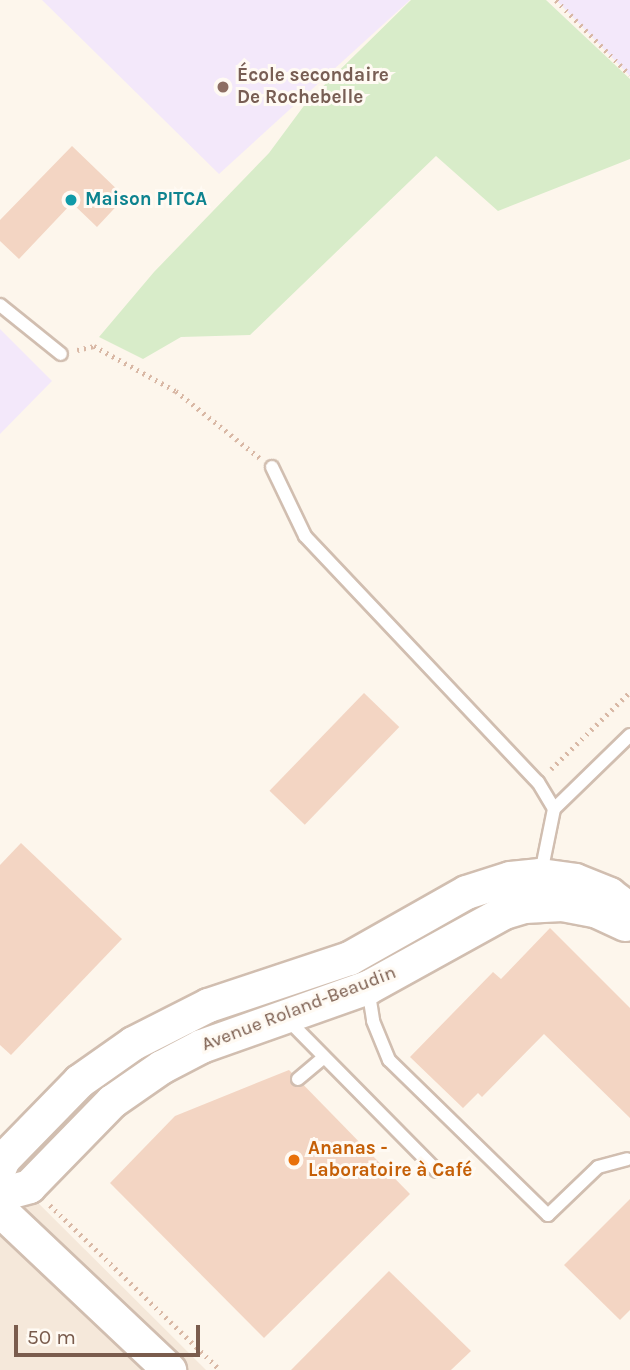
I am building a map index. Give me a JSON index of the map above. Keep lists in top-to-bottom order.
{
  "streets": {
    "street": ["Avenue Roland-Beaudin"]
  },
  "places": ["École secondaire De Rochebelle", "Maison PITCA", "Ananas - Laboratoire à Café"],
  "scale_bar": "50 m"
}
